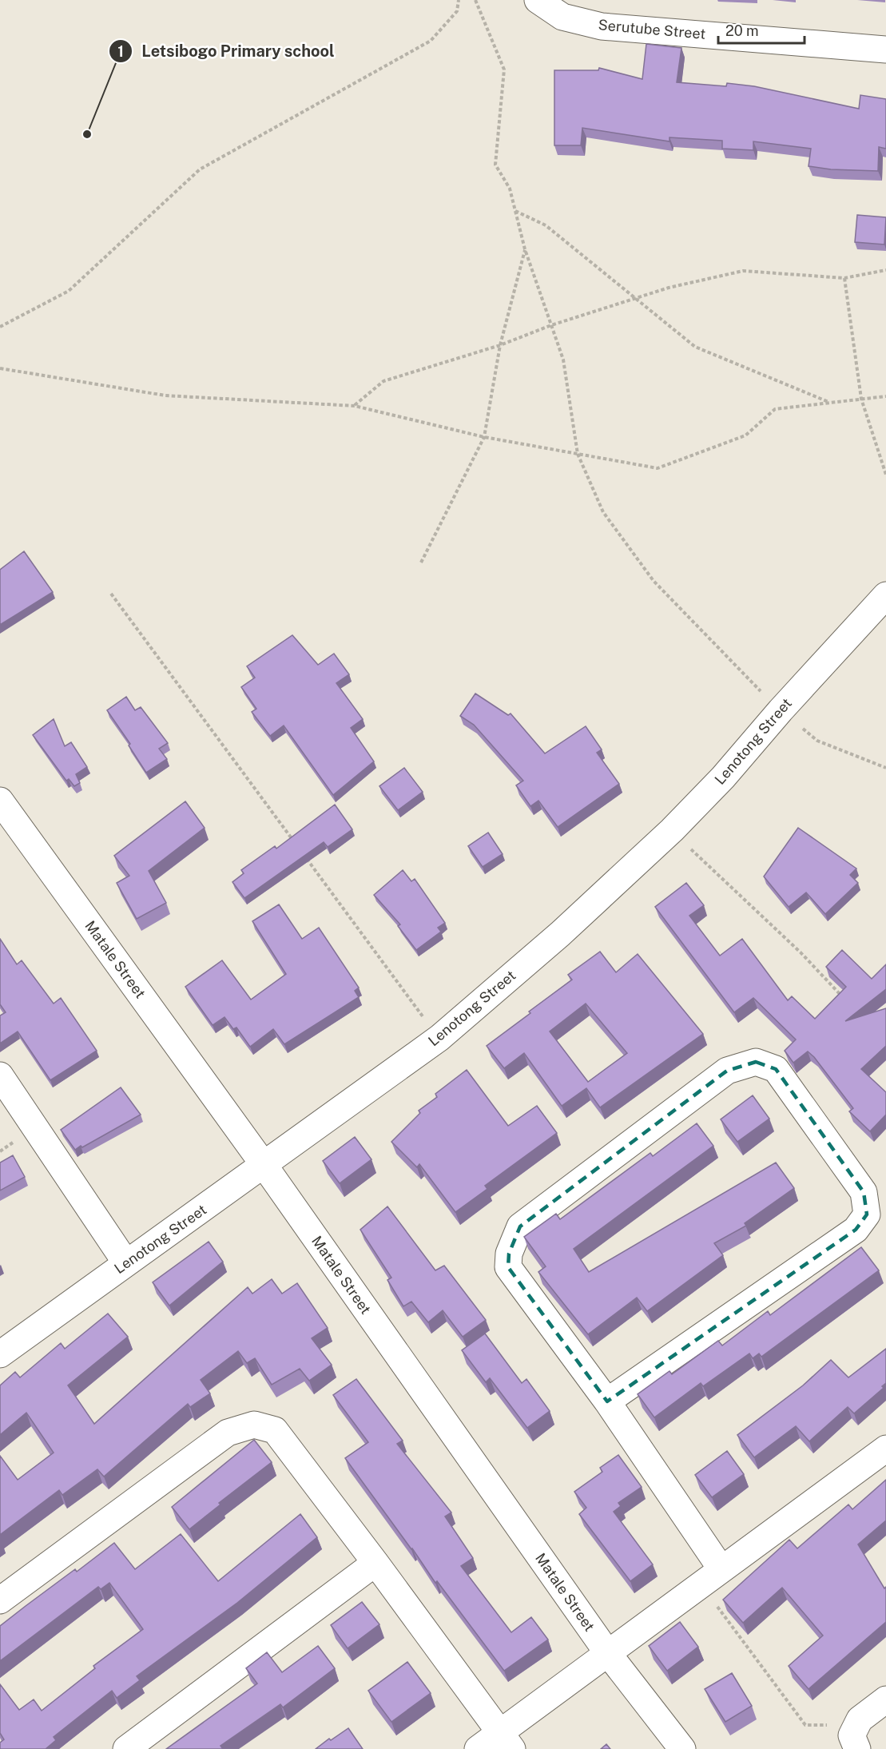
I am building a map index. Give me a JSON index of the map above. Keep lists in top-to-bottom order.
{
  "streets": {
    "street": ["Serutube Street", "Lenotong Street", "Matale Street"]
  },
  "crossings": [
    ["Lenotong Street", "Matale Street"]
  ],
  "places": ["Letsibogo Primary school"],
  "scale_bar": "20 m"
}
